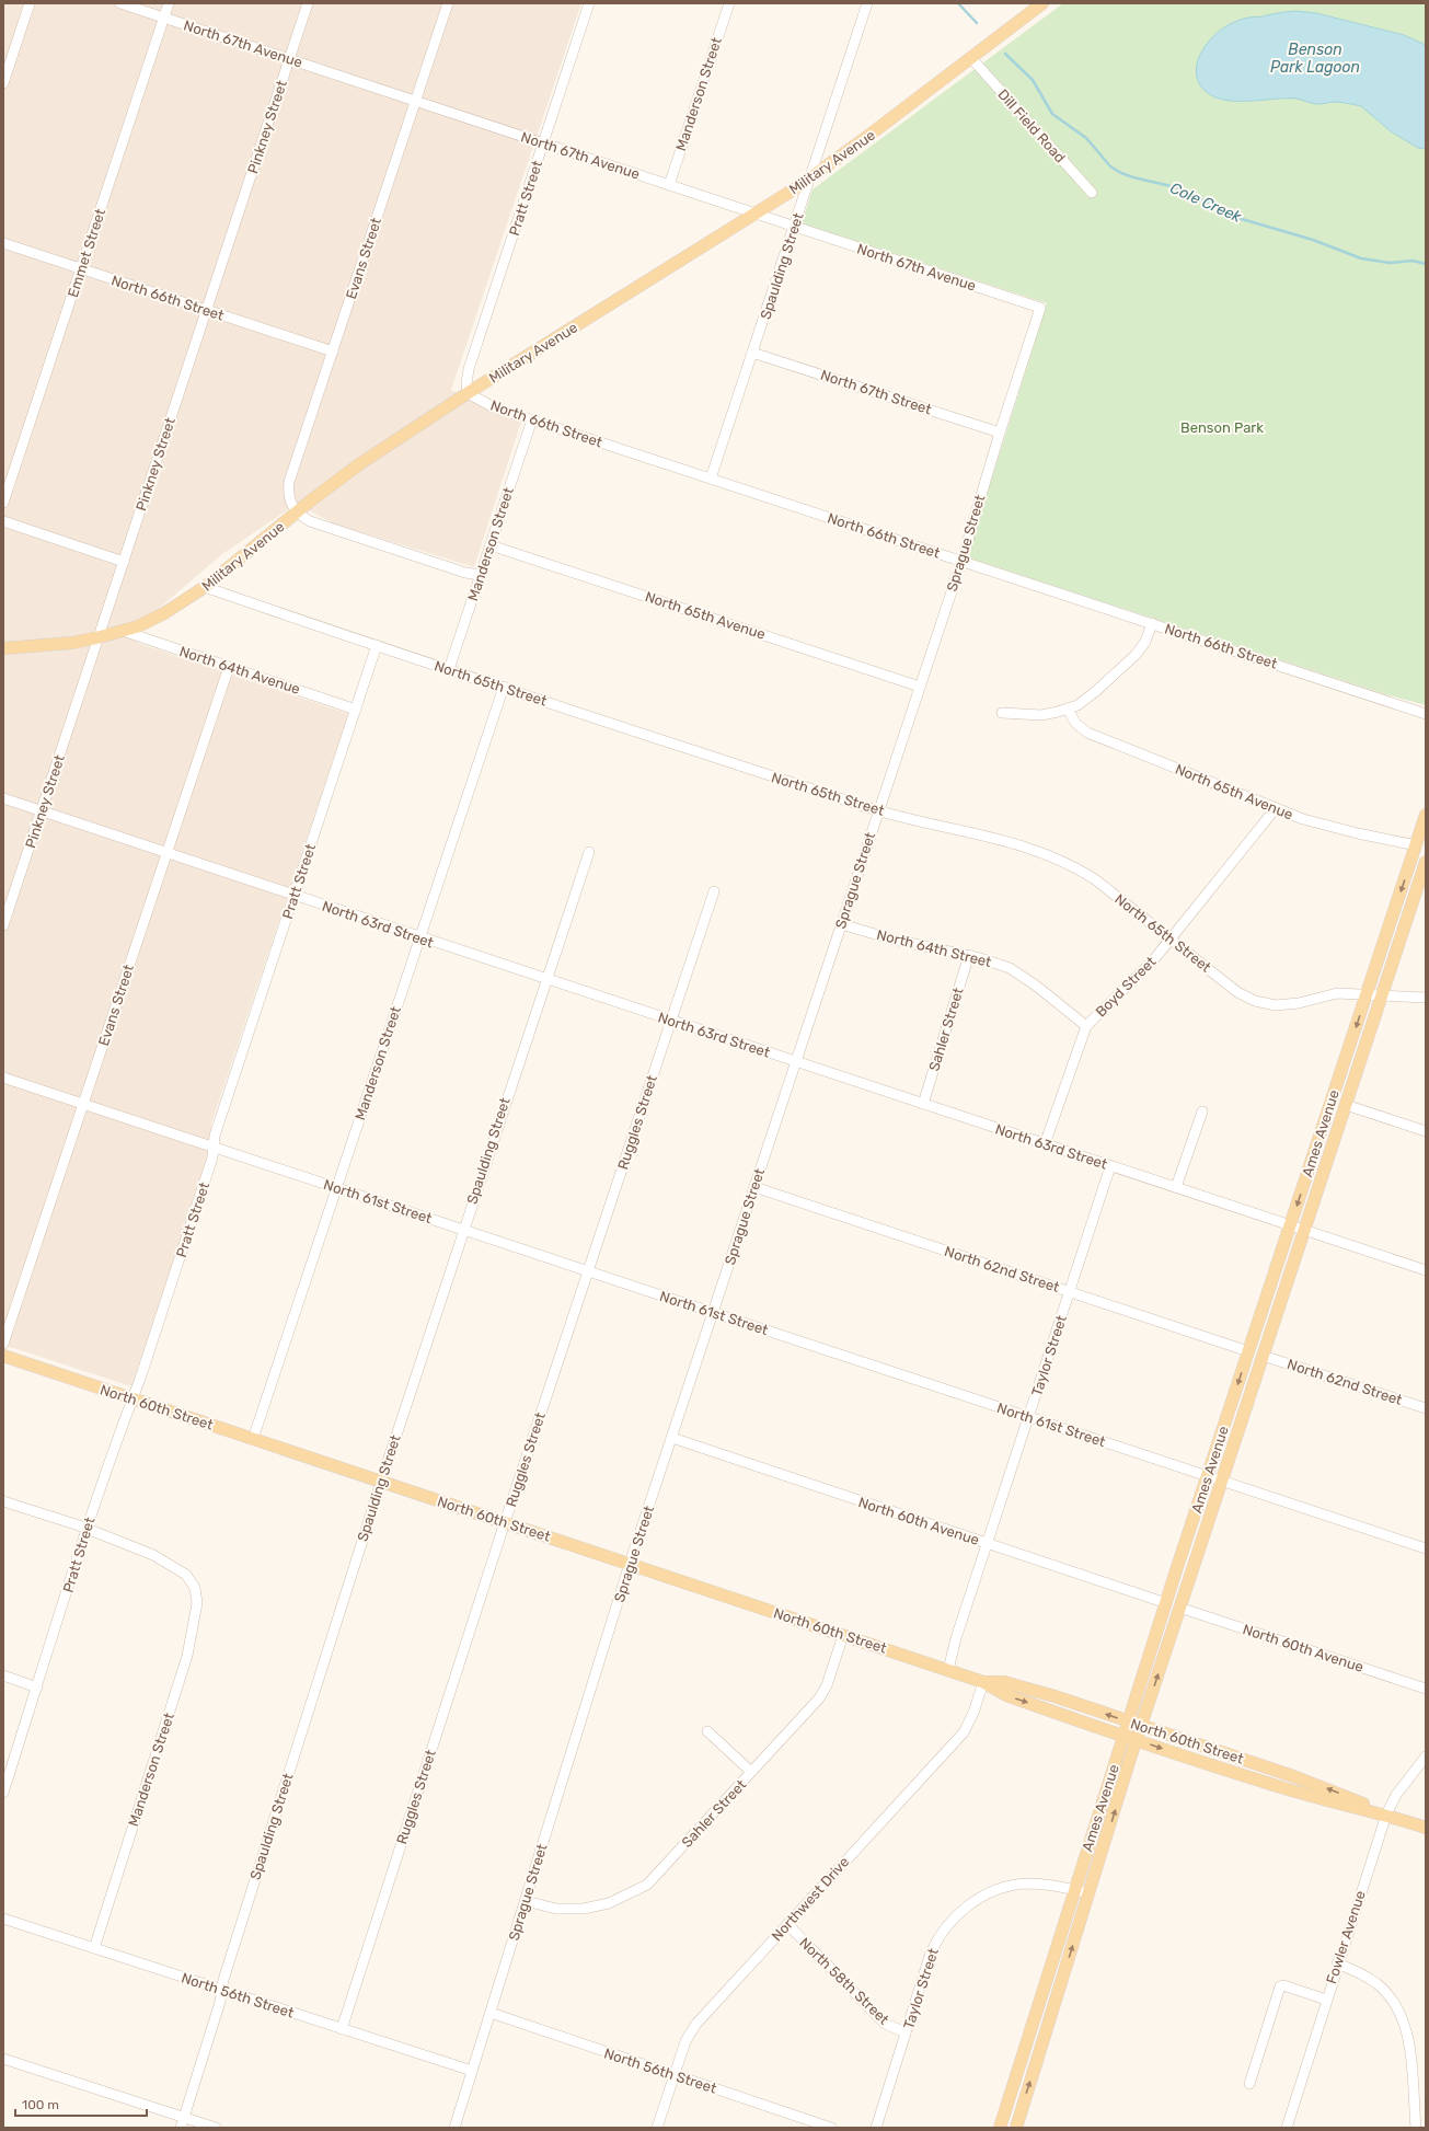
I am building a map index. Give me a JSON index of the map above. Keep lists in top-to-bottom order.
{
  "streets": {
    "main road": ["Military Avenue", "Ames Avenue", "North 60th Street"],
    "street": [
      "North 67th Avenue",
      "Manderson Street",
      "Dill Field Road",
      "Pinkney Street",
      "Pratt Street",
      "Emmet Street",
      "Evans Street",
      "Spaulding Street",
      "North 66th Street",
      "North 67th Street",
      "Sprague Street",
      "North 65th Avenue",
      "North 64th Avenue",
      "North 65th Street",
      "North 63rd Street",
      "North 64th Street",
      "Boyd Street",
      "Sahler Street",
      "Ruggles Street",
      "North 61st Street",
      "North 62nd Street",
      "Taylor Street",
      "North 60th Avenue",
      "Northwest Drive",
      "Fowler Avenue",
      "North 58th Street",
      "North 56th Street"
    ]
  },
  "crossings": [
    ["North 67th Avenue", "Manderson Street"],
    ["North 67th Avenue", "Pinkney Street"],
    ["North 67th Avenue", "Military Avenue"],
    ["North 67th Avenue", "Pratt Street"],
    ["North 67th Avenue", "Emmet Street"],
    ["North 67th Avenue", "Evans Street"],
    ["North 67th Avenue", "Spaulding Street"],
    ["North 67th Avenue", "Sprague Street"],
    ["Manderson Street", "Pratt Street"],
    ["Manderson Street", "North 66th Street"],
    ["Manderson Street", "North 65th Avenue"],
    ["Manderson Street", "North 65th Street"],
    ["Manderson Street", "North 63rd Street"],
    ["Manderson Street", "North 61st Street"],
    ["Manderson Street", "North 60th Street"],
    ["Manderson Street", "North 56th Street"],
    ["Dill Field Road", "Military Avenue"],
    ["Pinkney Street", "Military Avenue"],
    ["Pinkney Street", "North 66th Street"],
    ["Pinkney Street", "North 63rd Street"],
    ["Military Avenue", "Pratt Street"],
    ["Military Avenue", "Evans Street"],
    ["Military Avenue", "Spaulding Street"],
    ["Military Avenue", "North 66th Street"],
    ["Military Avenue", "North 64th Avenue"],
    ["Military Avenue", "North 65th Street"],
    ["Pratt Street", "North 66th Street"],
    ["Pratt Street", "North 64th Avenue"],
    ["Pratt Street", "North 65th Street"],
    ["Pratt Street", "North 63rd Street"],
    ["Pratt Street", "North 61st Street"],
    ["Pratt Street", "North 60th Street"],
    ["Emmet Street", "North 66th Street"],
    ["Evans Street", "North 66th Street"],
    ["Evans Street", "North 64th Avenue"],
    ["Evans Street", "North 63rd Street"],
    ["Evans Street", "North 61st Street"],
    ["Spaulding Street", "North 66th Street"],
    ["Spaulding Street", "North 67th Street"],
    ["Spaulding Street", "North 63rd Street"],
    ["Spaulding Street", "North 61st Street"],
    ["Spaulding Street", "North 60th Street"],
    ["Spaulding Street", "North 56th Street"],
    ["North 66th Street", "Sprague Street"],
    ["North 67th Street", "Sprague Street"],
    ["Sprague Street", "North 65th Avenue"],
    ["Sprague Street", "North 65th Street"],
    ["Sprague Street", "North 63rd Street"],
    ["Sprague Street", "North 64th Street"],
    ["Sprague Street", "Sahler Street"],
    ["Sprague Street", "North 61st Street"],
    ["Sprague Street", "North 62nd Street"],
    ["Sprague Street", "North 60th Street"],
    ["Sprague Street", "North 60th Avenue"],
    ["Sprague Street", "North 56th Street"],
    ["North 65th Avenue", "Boyd Street"],
    ["North 65th Avenue", "Ames Avenue"],
    ["North 65th Street", "Boyd Street"],
    ["North 65th Street", "Ames Avenue"],
    ["North 63rd Street", "Boyd Street"],
    ["North 63rd Street", "Sahler Street"],
    ["North 63rd Street", "Ruggles Street"],
    ["North 63rd Street", "Ames Avenue"],
    ["North 63rd Street", "Taylor Street"],
    ["North 64th Street", "Boyd Street"],
    ["North 64th Street", "Sahler Street"],
    ["Sahler Street", "North 60th Street"],
    ["Ruggles Street", "North 61st Street"],
    ["Ruggles Street", "North 60th Street"],
    ["Ruggles Street", "North 56th Street"],
    ["Ames Avenue", "North 61st Street"],
    ["Ames Avenue", "North 62nd Street"],
    ["Ames Avenue", "Taylor Street"],
    ["Ames Avenue", "North 60th Street"],
    ["Ames Avenue", "North 60th Avenue"],
    ["North 61st Street", "Taylor Street"],
    ["North 62nd Street", "Taylor Street"],
    ["Taylor Street", "North 60th Street"],
    ["Taylor Street", "North 60th Avenue"],
    ["Taylor Street", "North 58th Street"],
    ["North 60th Street", "Northwest Drive"],
    ["North 60th Street", "Fowler Avenue"],
    ["Northwest Drive", "North 58th Street"],
    ["Northwest Drive", "North 56th Street"]
  ],
  "water": ["Benson Park Lagoon", "Cole Creek"],
  "parks": ["Benson Park"],
  "scale_bar": "100 m"
}
